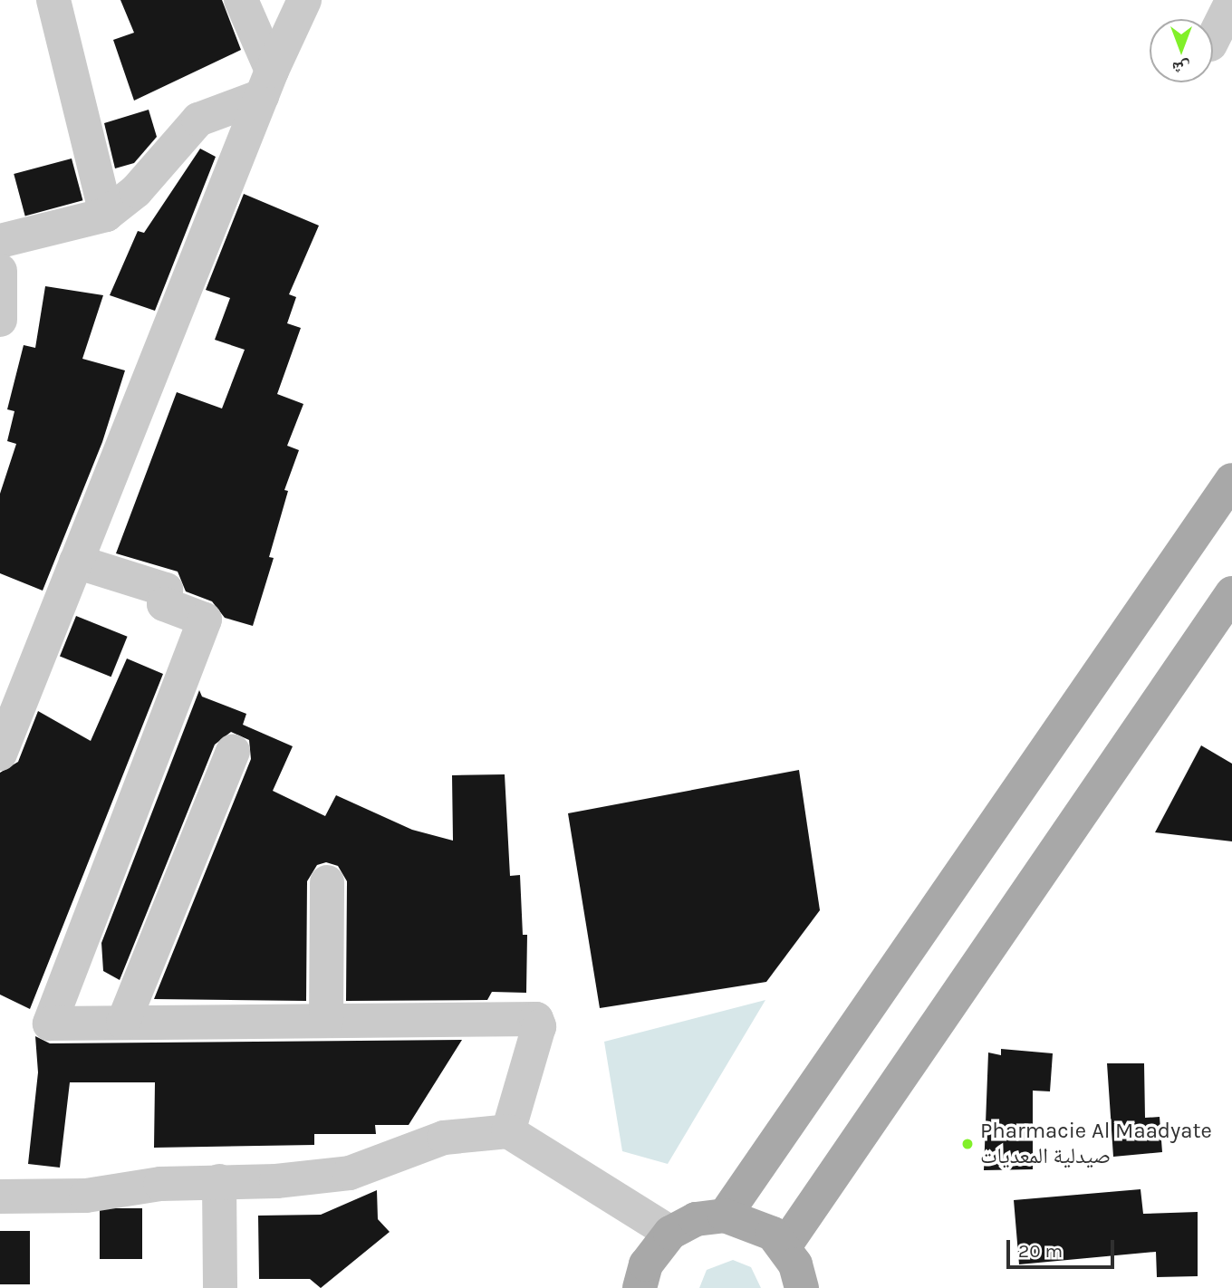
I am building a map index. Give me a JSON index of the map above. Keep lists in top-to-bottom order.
{
  "places": ["Pharmacie Al Maadyate صيدلية المعديات"],
  "scale_bar": "20 m",
  "north": "bottom"
}
